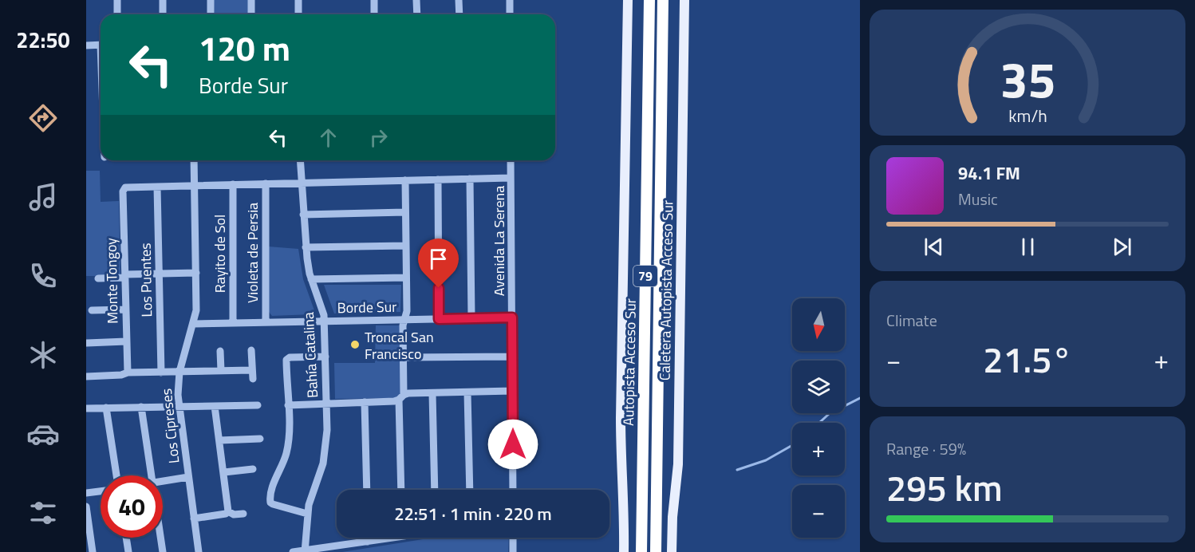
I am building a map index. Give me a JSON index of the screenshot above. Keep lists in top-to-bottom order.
{
  "streets": {
    "highway": ["79", "Autopista Acceso Sur"],
    "main road": ["Caletera Autopista Acceso Sur"],
    "street": [
      "Avenida La Serena",
      "Violeta de Persia",
      "Rayito de Sol",
      "Los Puentes",
      "Monte Tongoy",
      "Borde Sur",
      "Bahía Catalina",
      "Los Cipreses"
    ]
  },
  "crossings": [
    ["Avenida La Serena", "Borde Sur"],
    ["Violeta de Persia", "Borde Sur"],
    ["Rayito de Sol", "Borde Sur"],
    ["Los Puentes", "Monte Tongoy"],
    ["Borde Sur", "Bahía Catalina"],
    ["Borde Sur", "Los Cipreses"]
  ],
  "places": ["Troncal San Francisco"],
  "north": "bottom",
  "page": {
    "tabs": "22:50",
    "turn": ["120 m", "Borde Sur"],
    "song": ["94.1 FM", "Music"],
    "tile": [
      "Climate",
      ["Range · 59%", "295 km"]
    ],
    "map_buttons": ["+", "−"],
    "heat": ["−", "21.5°", "+"],
    "limit": "40",
    "trip": "22:51 · 1 min · 220 m",
    "gauge": ["35", "km/h"]
  }
}
